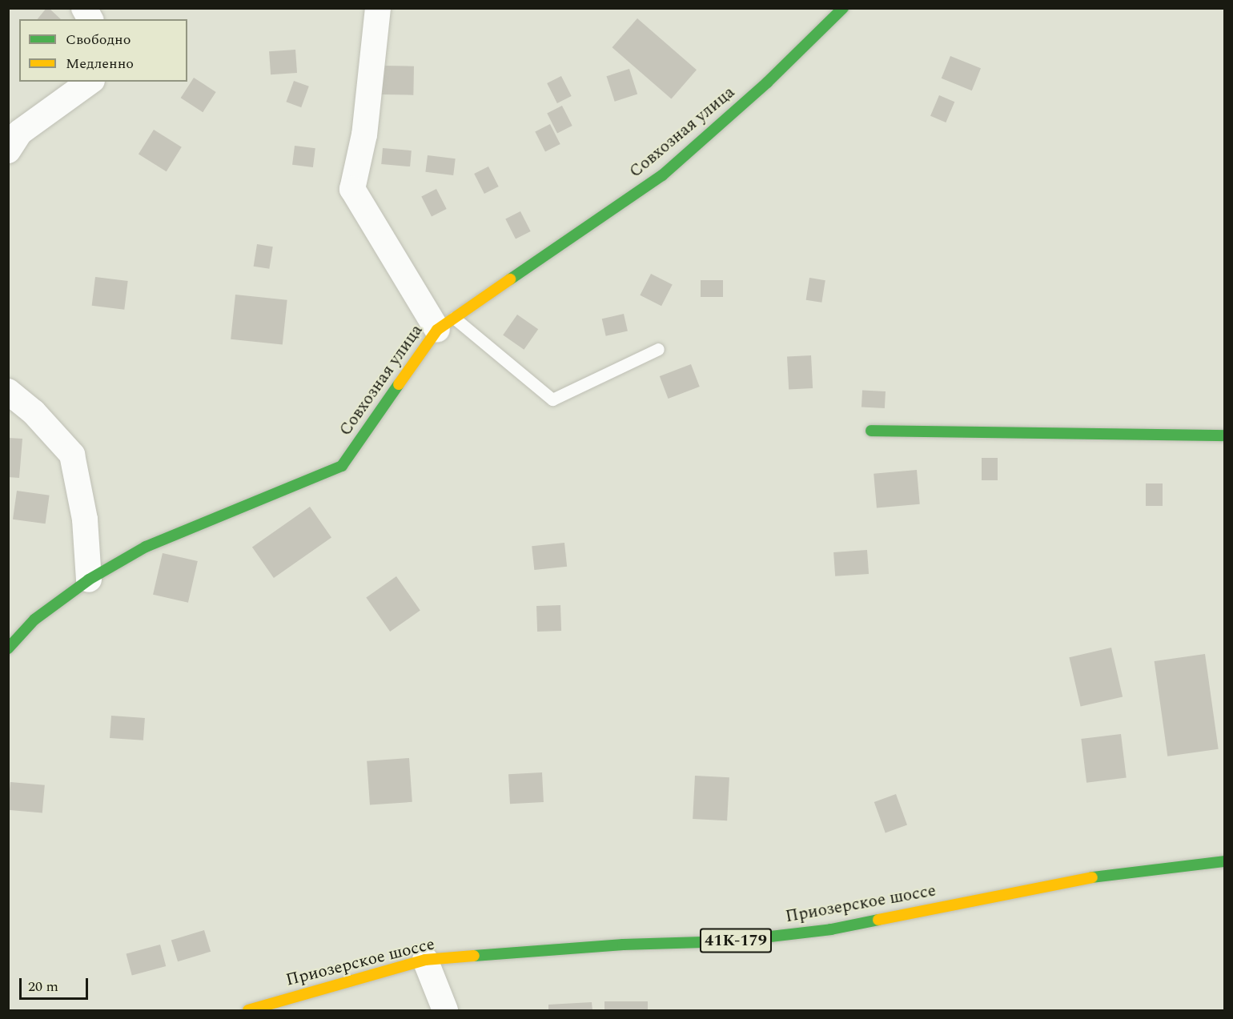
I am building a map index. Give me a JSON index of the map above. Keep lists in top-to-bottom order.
{
  "streets": {
    "street": ["Совхозная улица", "Приозерское шоссе", "41К-179"]
  },
  "legend": ["Свободно", "Медленно"],
  "scale_bar": "20 m"
}
